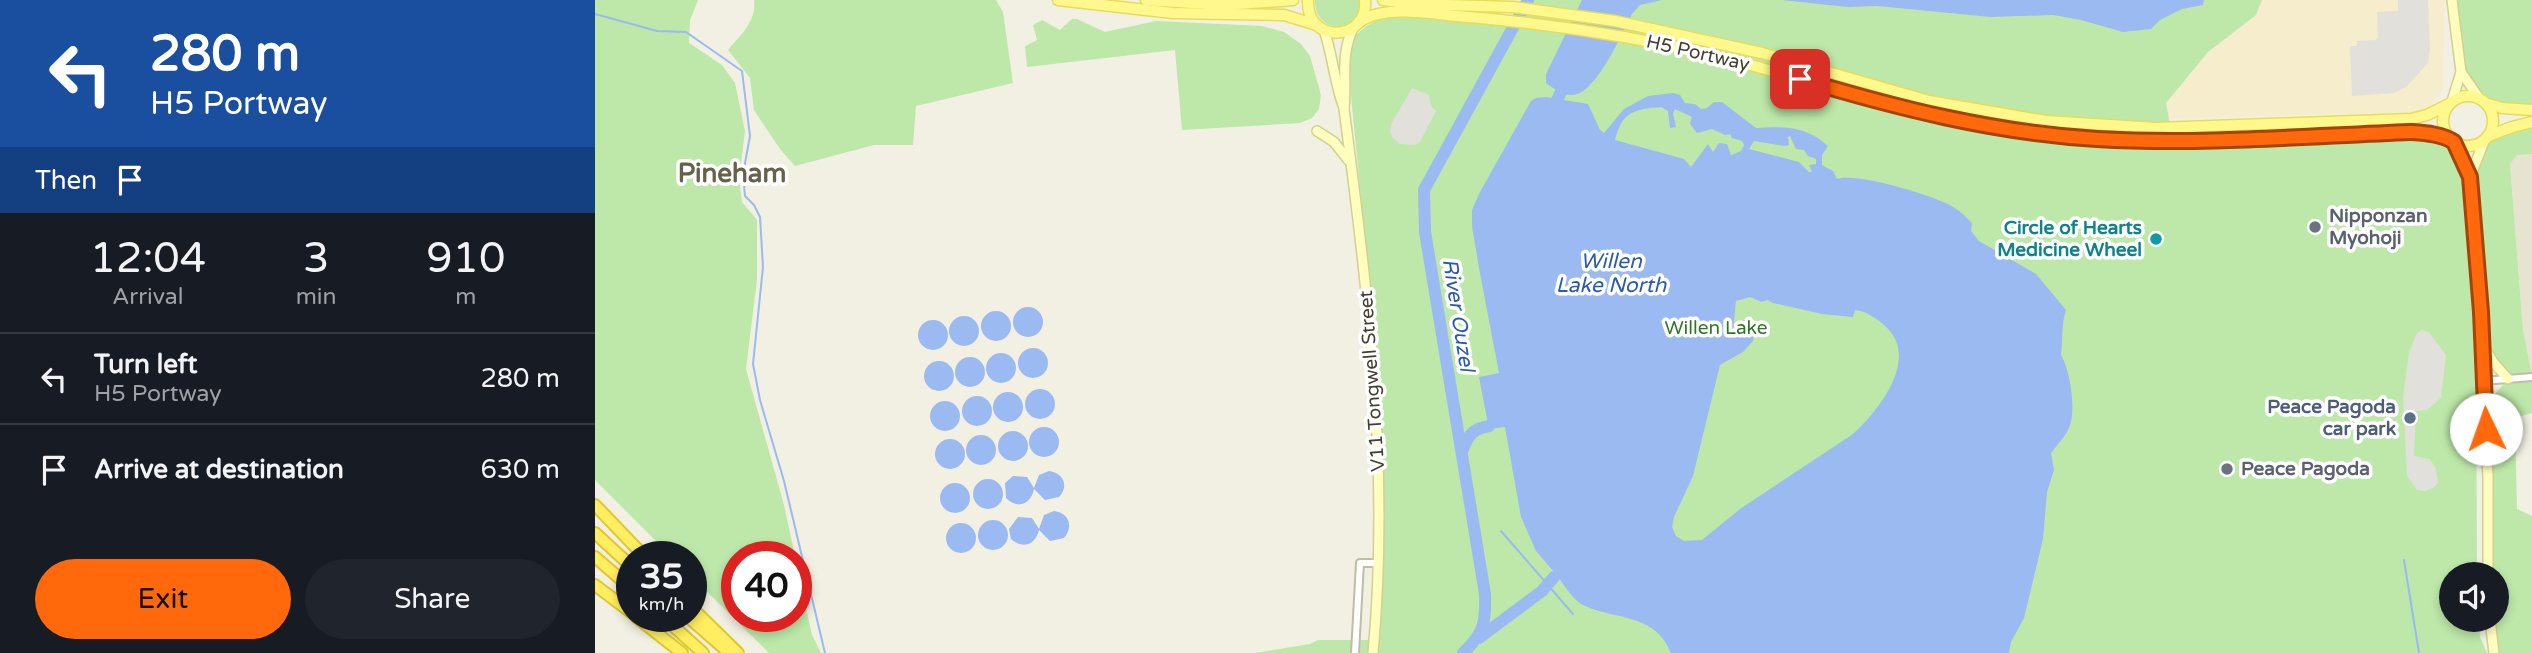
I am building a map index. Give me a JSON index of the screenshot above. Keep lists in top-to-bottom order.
{
  "streets": {
    "main road": ["H5 Portway"],
    "street": ["V11 Tongwell Street"]
  },
  "crossings": [
    ["H5 Portway", "V11 Tongwell Street"]
  ],
  "districts": ["Pineham"],
  "water": ["Willen Lake North", "River Ouzel"],
  "parks": ["Willen Lake"],
  "places": [
    "Nipponzan Myohoji",
    "Circle of Hearts Medicine Wheel",
    "Peace Pagoda car park",
    "Peace Pagoda"
  ],
  "page": {
    "turn": ["280 m", "H5 Portway"],
    "then": "Then",
    "eta": [
      "12:04",
      "Arrival",
      "3",
      "min",
      "910",
      "m"
    ],
    "list": [
      {
        "name": "Turn left",
        "note": "H5 Portway",
        "value": "280 m"
      },
      {
        "name": "Arrive at destination",
        "value": "630 m"
      }
    ],
    "speed": "35 km/h",
    "limit": "40",
    "buttons": ["Exit", "Share"]
  }
}
